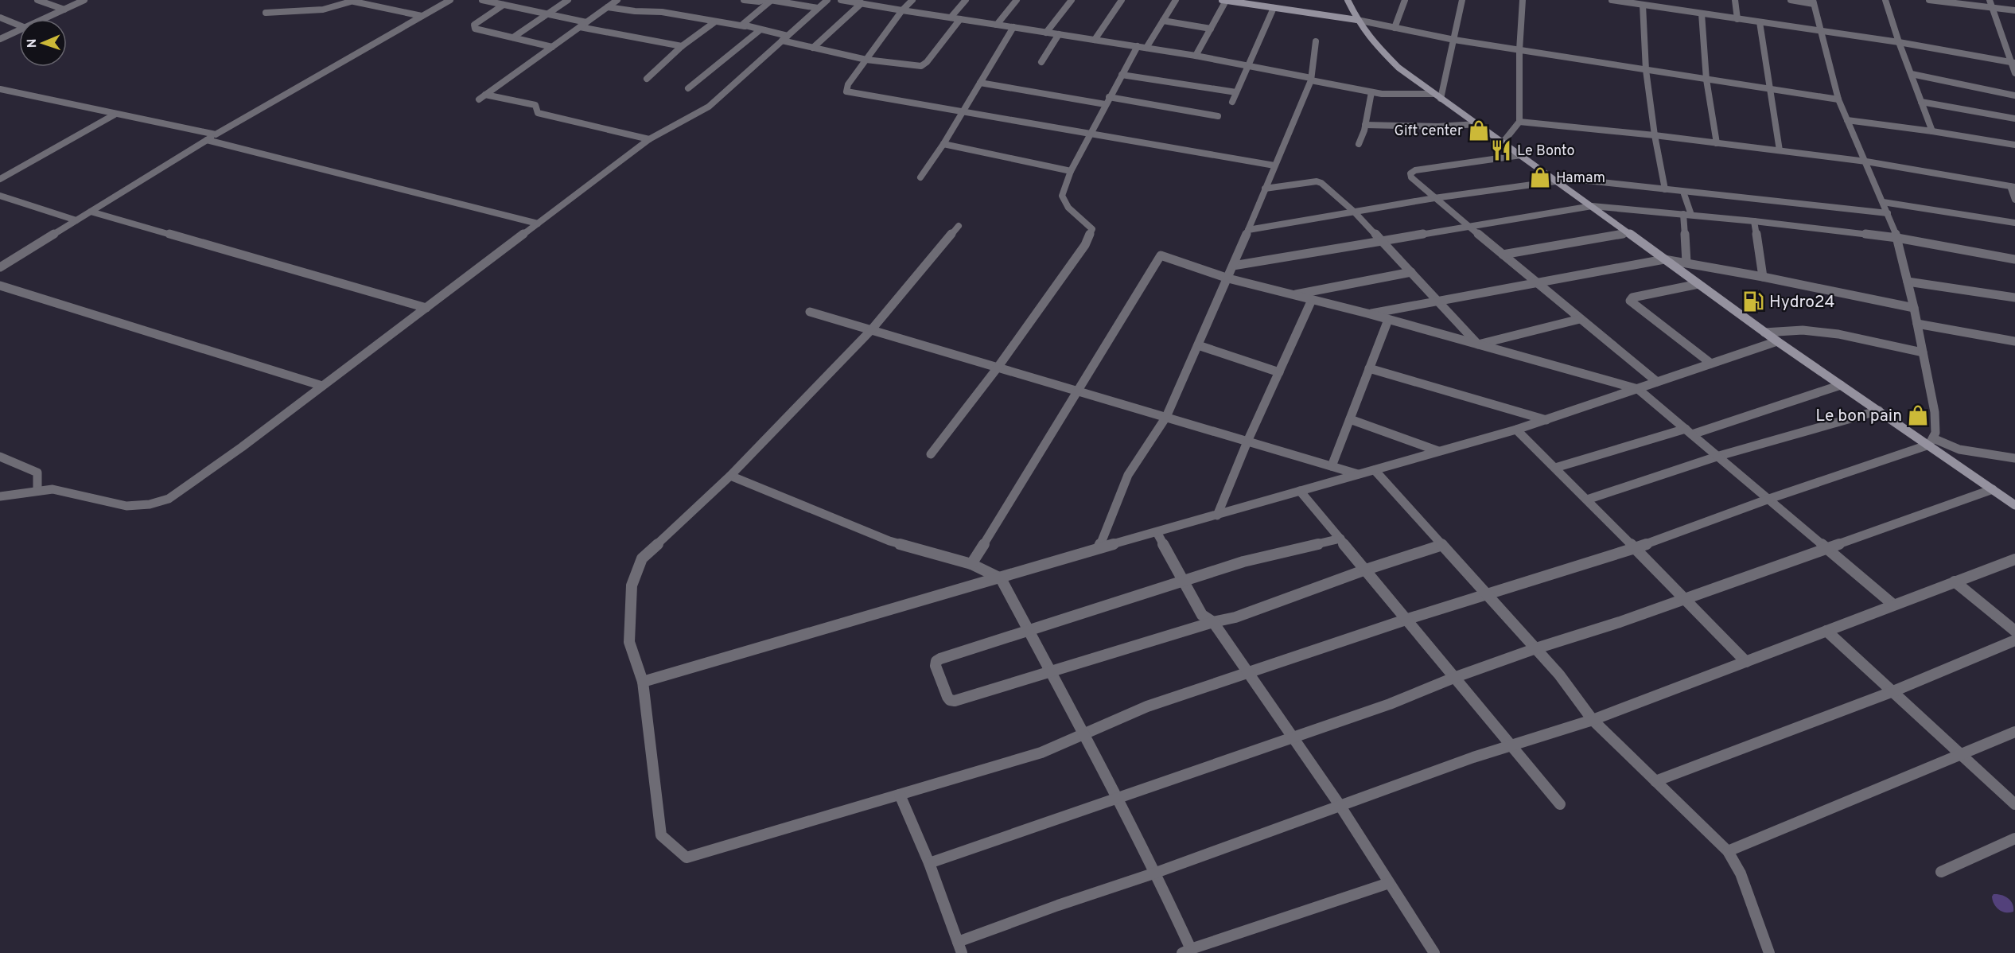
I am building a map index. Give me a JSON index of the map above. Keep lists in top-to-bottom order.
{
  "places": {
    "shop": ["Gift center", "Hamam", "Le bon pain"],
    "restaurant": ["Le Bonto"],
    "fuel station": ["Hydro24"]
  },
  "north": "left"
}
